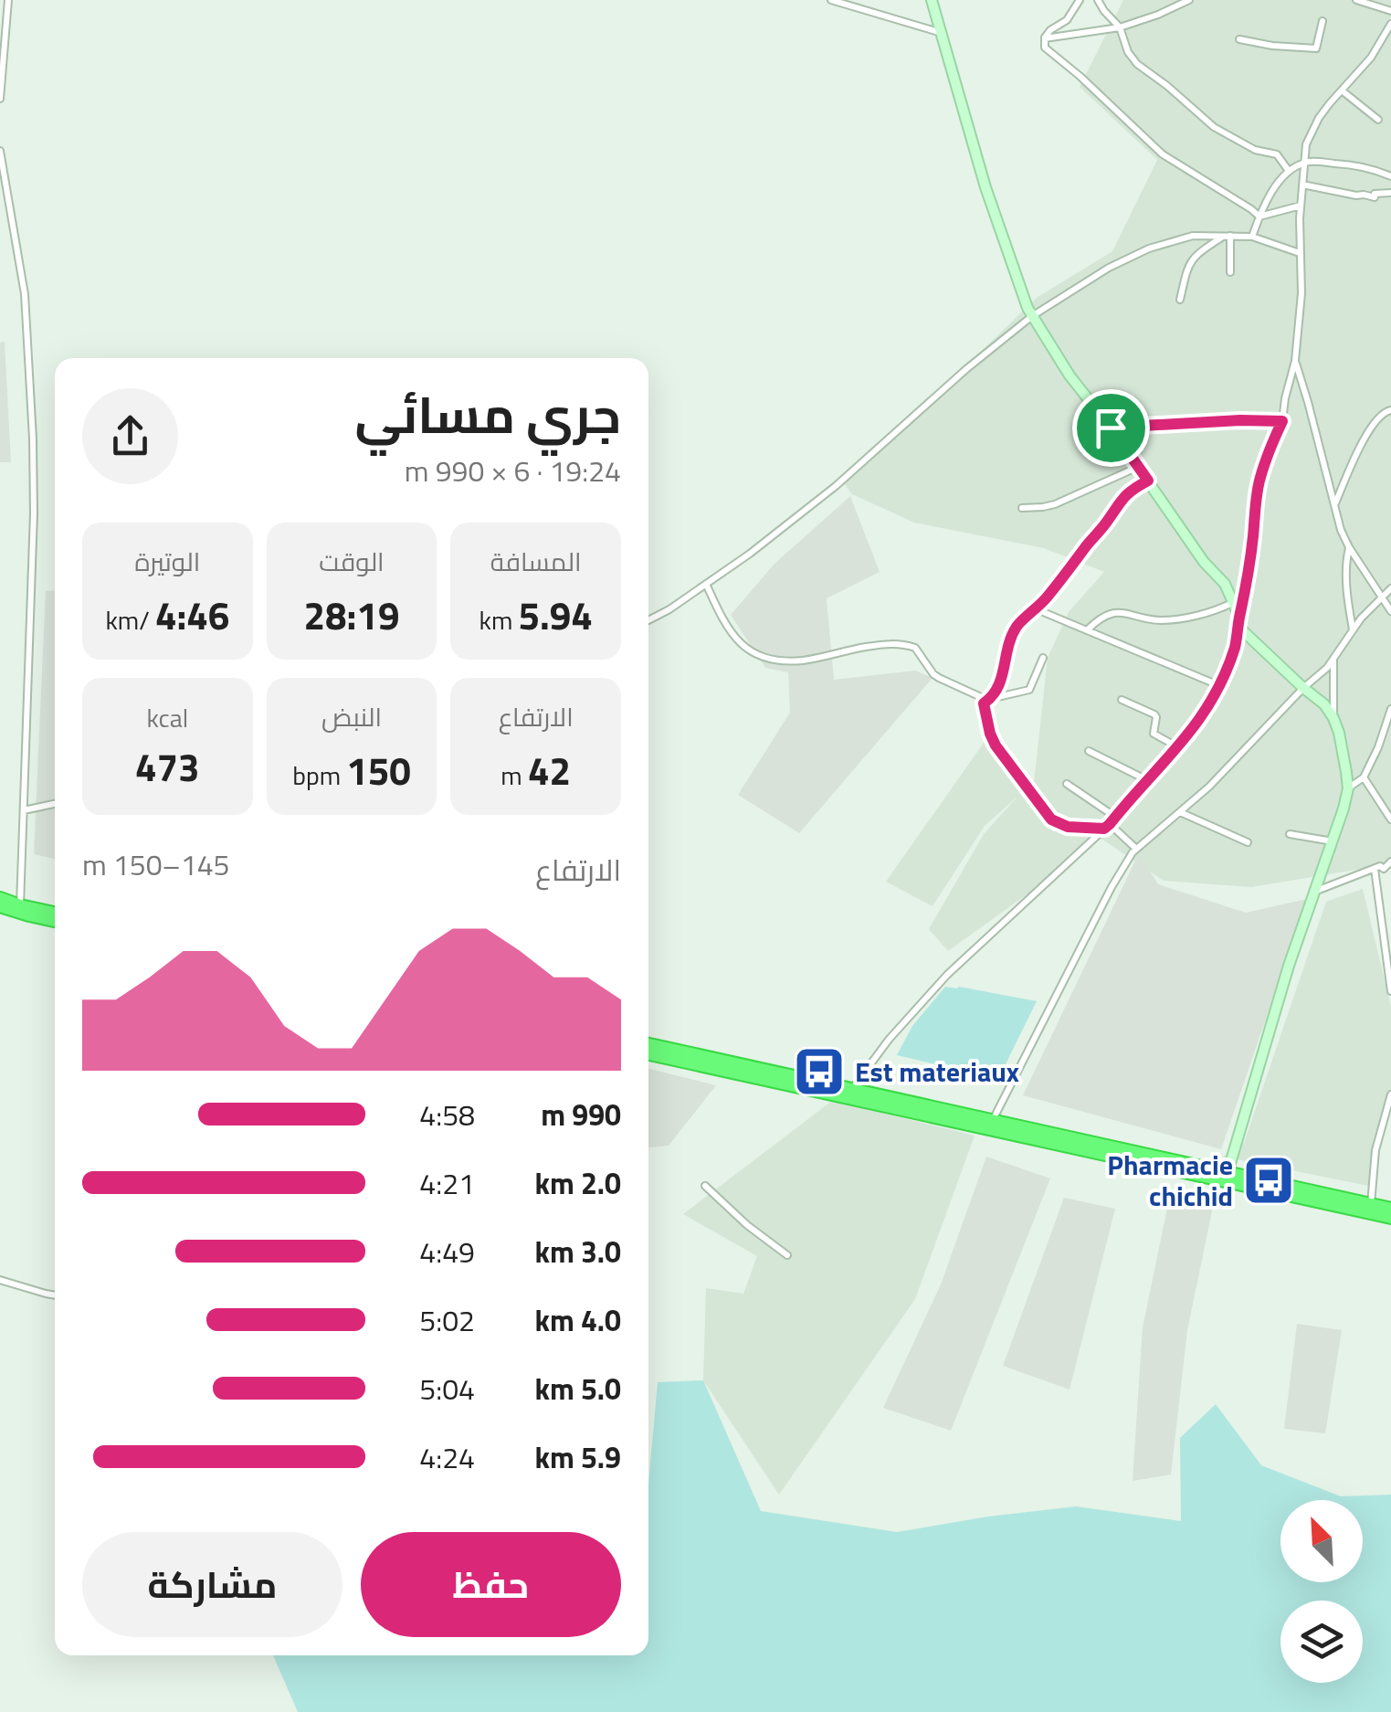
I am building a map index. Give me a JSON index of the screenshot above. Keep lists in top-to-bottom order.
{
  "places": {
    "bus stop": ["Est materiaux", "Pharmacie chichid"]
  },
  "north": "top left",
  "page": {
    "heading": ["جري مسائي", "19:24 · 6 × 990 m"],
    "stats": [
      ["المسافة", "5.94 km"],
      ["الوقت", "28:19"],
      ["الوتيرة", "4:46 /km"],
      ["الارتفاع", "42 m"],
      ["النبض", "150 bpm"],
      ["kcal", "473"]
    ],
    "chart": ["الارتفاع", "145–150 m"],
    "list": [
      {
        "name": "990 m",
        "note": "4:58"
      },
      {
        "name": "2.0 km",
        "note": "4:21"
      },
      {
        "name": "3.0 km",
        "note": "4:49"
      },
      {
        "name": "4.0 km",
        "note": "5:02"
      },
      {
        "name": "5.0 km",
        "note": "5:04"
      },
      {
        "name": "5.9 km",
        "note": "4:24"
      }
    ],
    "buttons": ["حفظ", "مشاركة"]
  }
}
